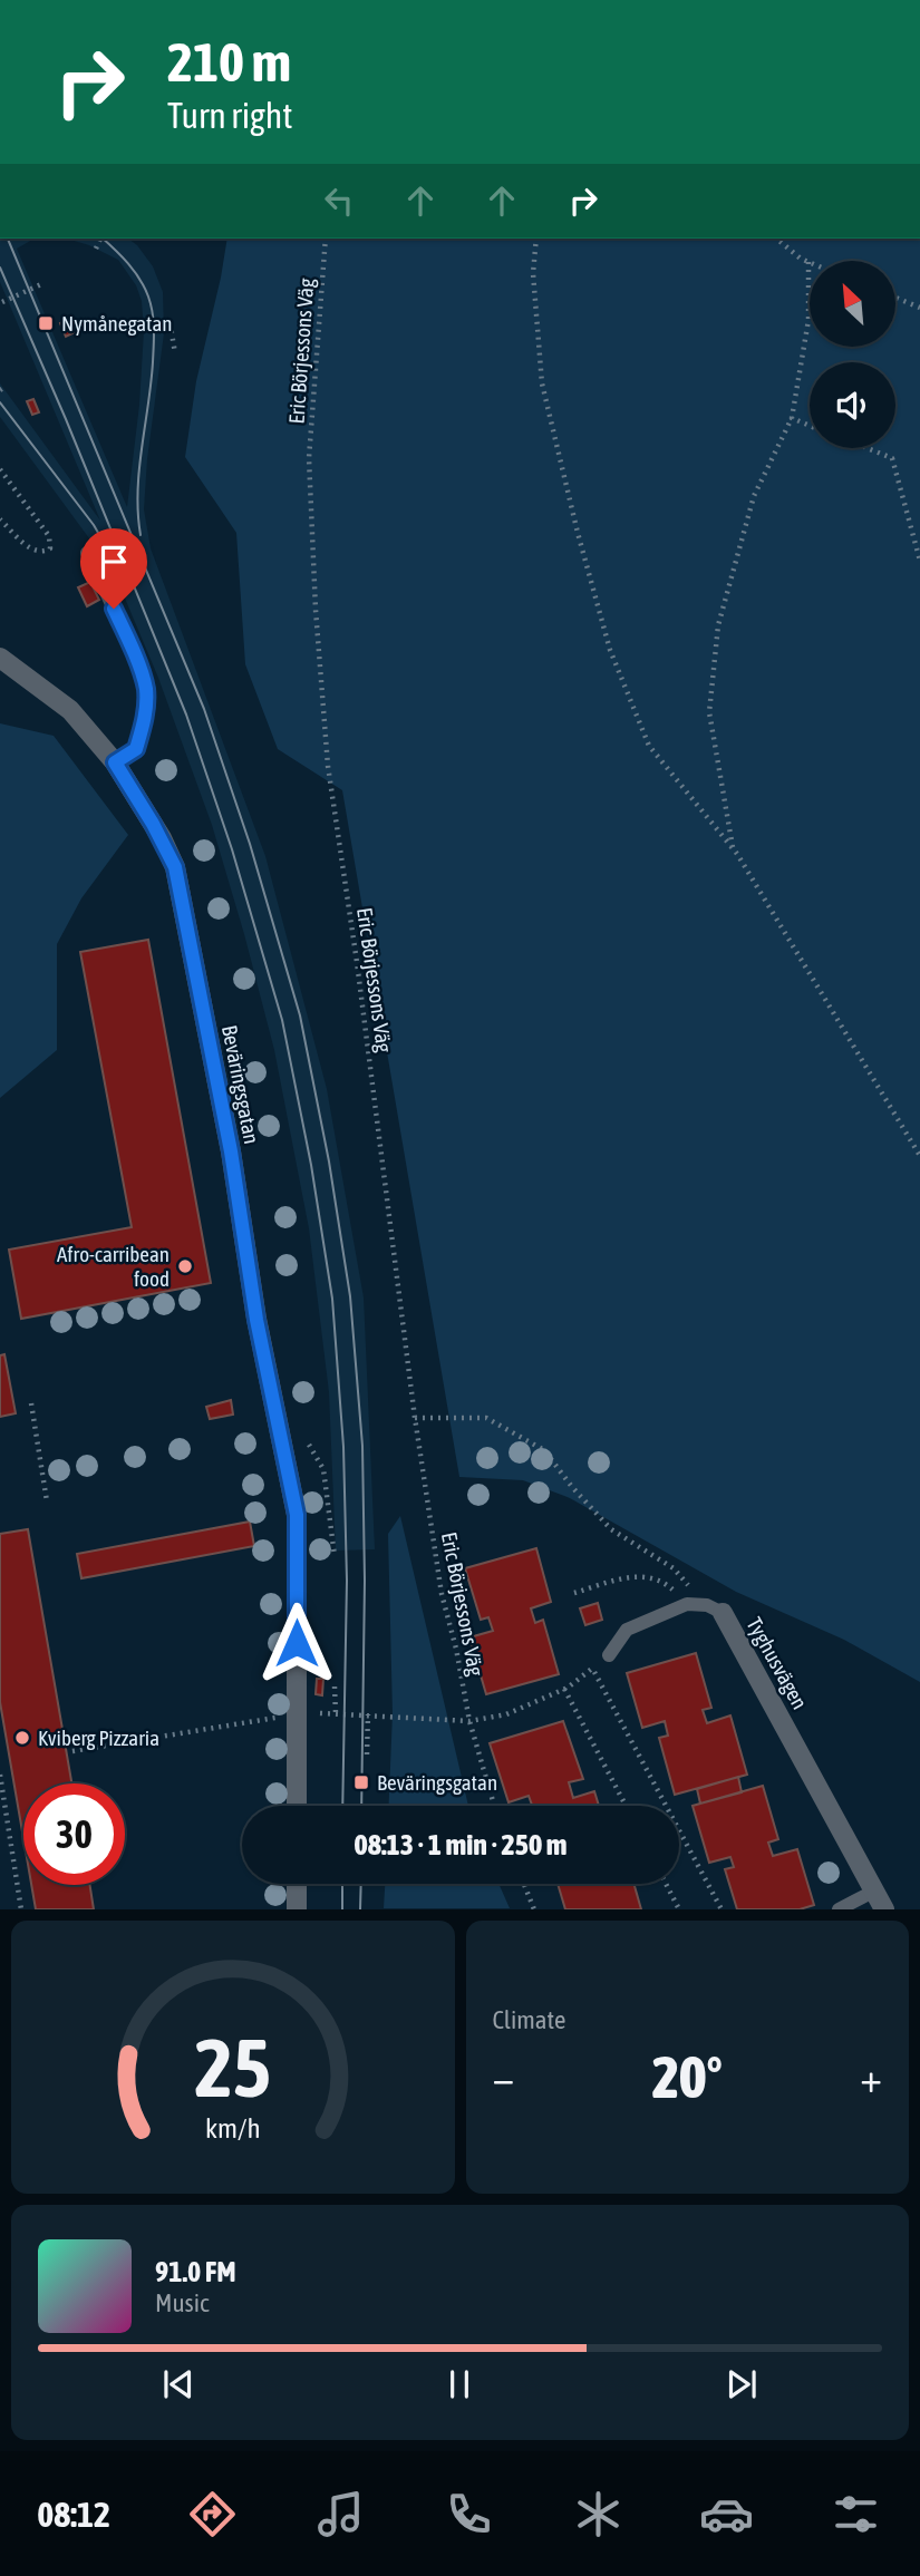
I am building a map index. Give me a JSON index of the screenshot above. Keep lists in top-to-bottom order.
{
  "streets": {
    "street": ["Beväringsgatan", "Tyghusvägen"],
    "path": ["Eric Börjessons Väg"]
  },
  "places": {
    "transit": ["Nymånegatan", "Beväringsgatan"],
    "other": ["Afro-carribean food", "Kviberg Pizzaria"]
  },
  "north": "top left",
  "page": {
    "turn": ["210 m", "Turn right"],
    "limit": "30",
    "trip": "08:13 · 1 min · 250 m",
    "tile": "Climate",
    "heat": ["−", "20°", "+"],
    "song": ["91.0 FM", "Music"],
    "tabs": "08:12",
    "gauge": ["25", "km/h"]
  }
}
